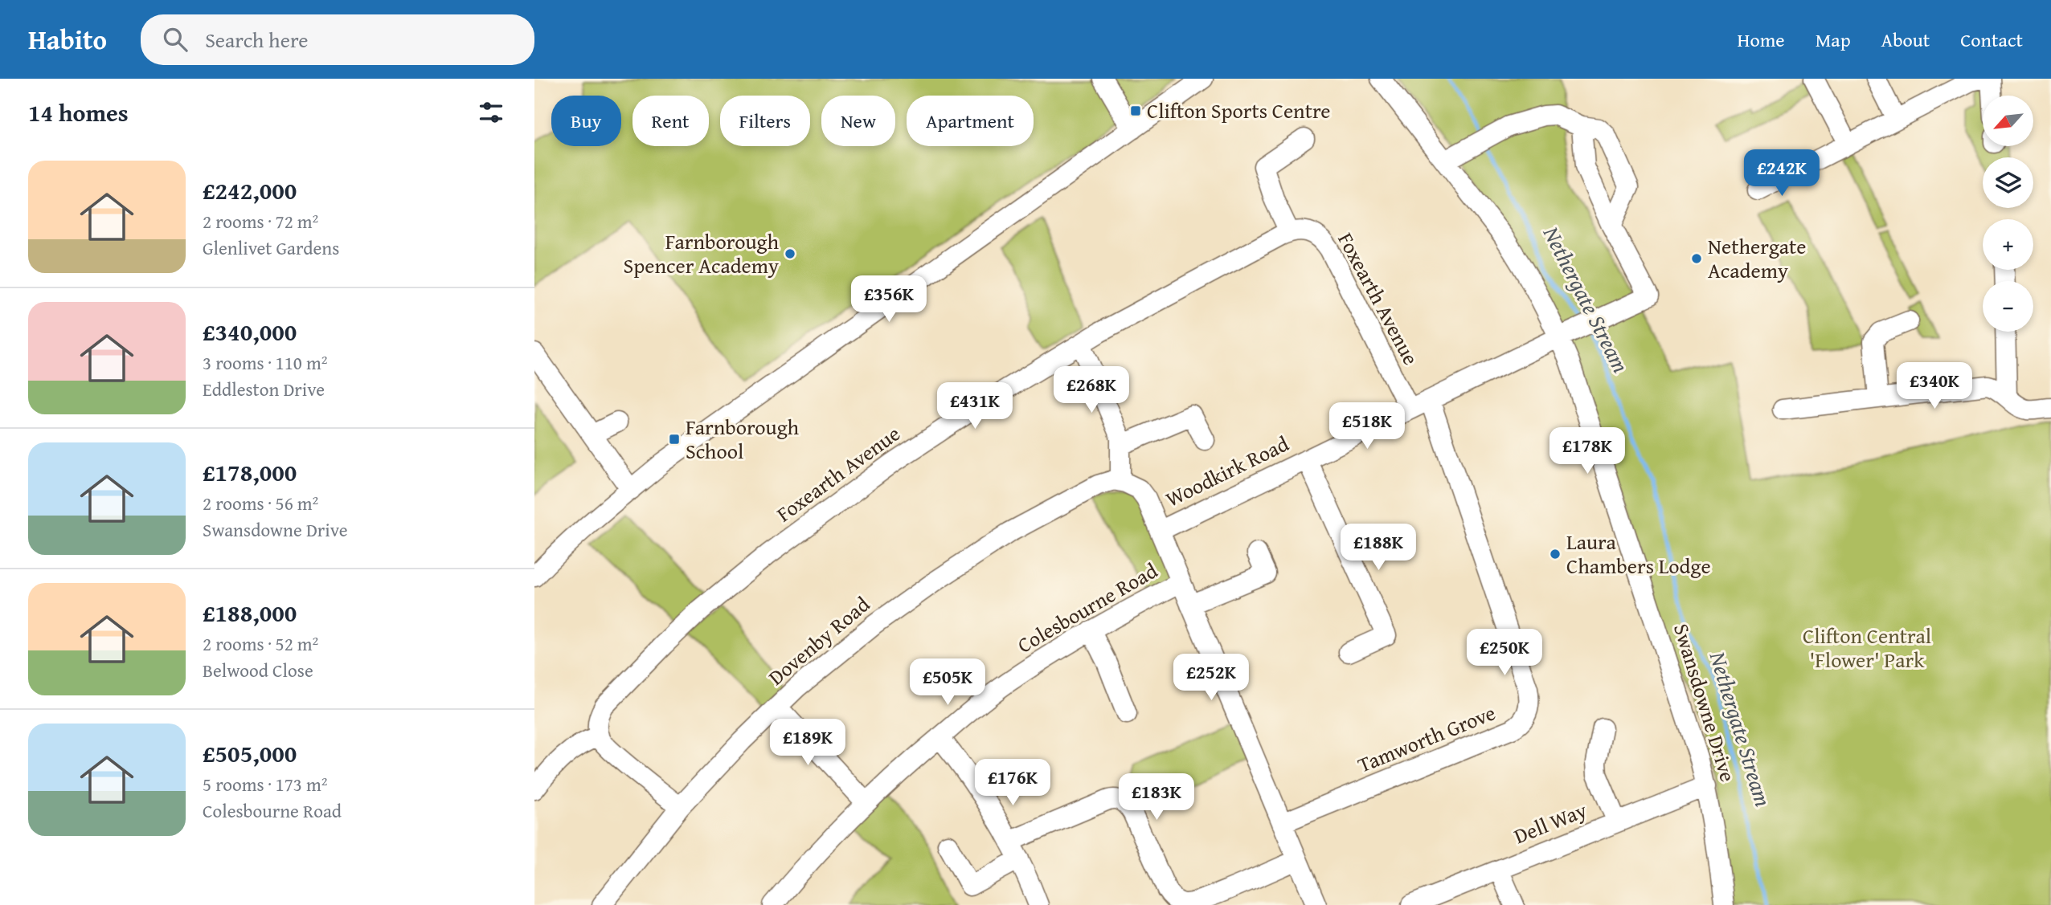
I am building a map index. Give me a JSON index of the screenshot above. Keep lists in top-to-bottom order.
{
  "streets": {
    "street": [
      "Foxearth Avenue",
      "Woodkirk Road",
      "Colesbourne Road",
      "Dovenby Road",
      "Swansdowne Drive",
      "Tamworth Grove",
      "Dell Way"
    ]
  },
  "crossings": [
    ["Foxearth Avenue", "Woodkirk Road"],
    ["Woodkirk Road", "Swansdowne Drive"],
    ["Woodkirk Road", "Tamworth Grove"],
    ["Swansdowne Drive", "Dell Way"]
  ],
  "water": ["Nethergate Stream"],
  "parks": ["Clifton Central 'Flower' Park"],
  "places": {
    "transit": ["Clifton Sports Centre", "Farnborough School"],
    "other": ["Farnborough Spencer Academy", "Nethergate Academy", "Laura Chambers Lodge"]
  },
  "north": "bottom left",
  "page": {
    "header": "Habito",
    "search": "Search here",
    "nav": [
      "Home",
      "Map",
      "About",
      "Contact"
    ],
    "heading": "14 homes",
    "map_buttons": ["+", "−"],
    "chip": [
      "Buy",
      "Rent",
      "Filters",
      "New",
      "Apartment"
    ],
    "list": [
      {
        "name": "£242,000",
        "note": "2 rooms · 72 m² · Glenlivet Gardens"
      },
      {
        "name": "£340,000",
        "note": "3 rooms · 110 m² · Eddleston Drive"
      },
      {
        "name": "£178,000",
        "note": "2 rooms · 56 m² · Swansdowne Drive"
      },
      {
        "name": "£188,000",
        "note": "2 rooms · 52 m² · Belwood Close"
      },
      {
        "name": "£505,000",
        "note": "5 rooms · 173 m² · Colesbourne Road"
      }
    ],
    "price": [
      "£242K",
      "£356K",
      "£340K",
      "£268K",
      "£431K",
      "£518K",
      "£178K",
      "£188K",
      "£250K",
      "£252K",
      "£505K",
      "£189K",
      "£176K",
      "£183K"
    ]
  }
}
